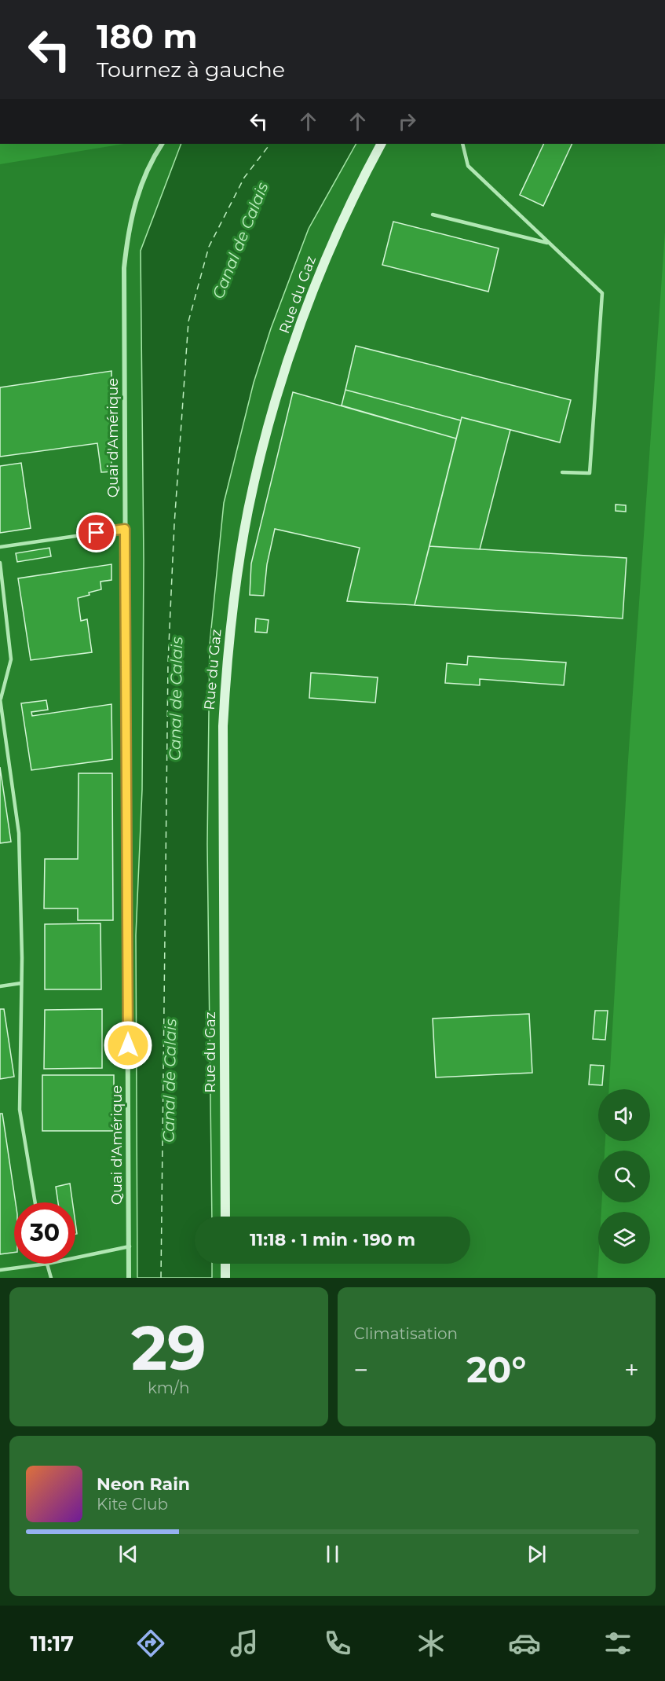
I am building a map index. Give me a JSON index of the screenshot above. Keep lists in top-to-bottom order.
{
  "streets": {
    "street": ["Rue du Gaz", "Quai d'Amérique"]
  },
  "water": ["Canal de Calais"],
  "page": {
    "turn": ["180 m", "Tournez à gauche"],
    "limit": "30",
    "trip": "11:18 · 1 min · 190 m",
    "tile": [
      ["29", "km/h"],
      "Climatisation"
    ],
    "heat": ["−", "20°", "+"],
    "song": ["Neon Rain", "Kite Club"],
    "tabs": "11:17"
  }
}
